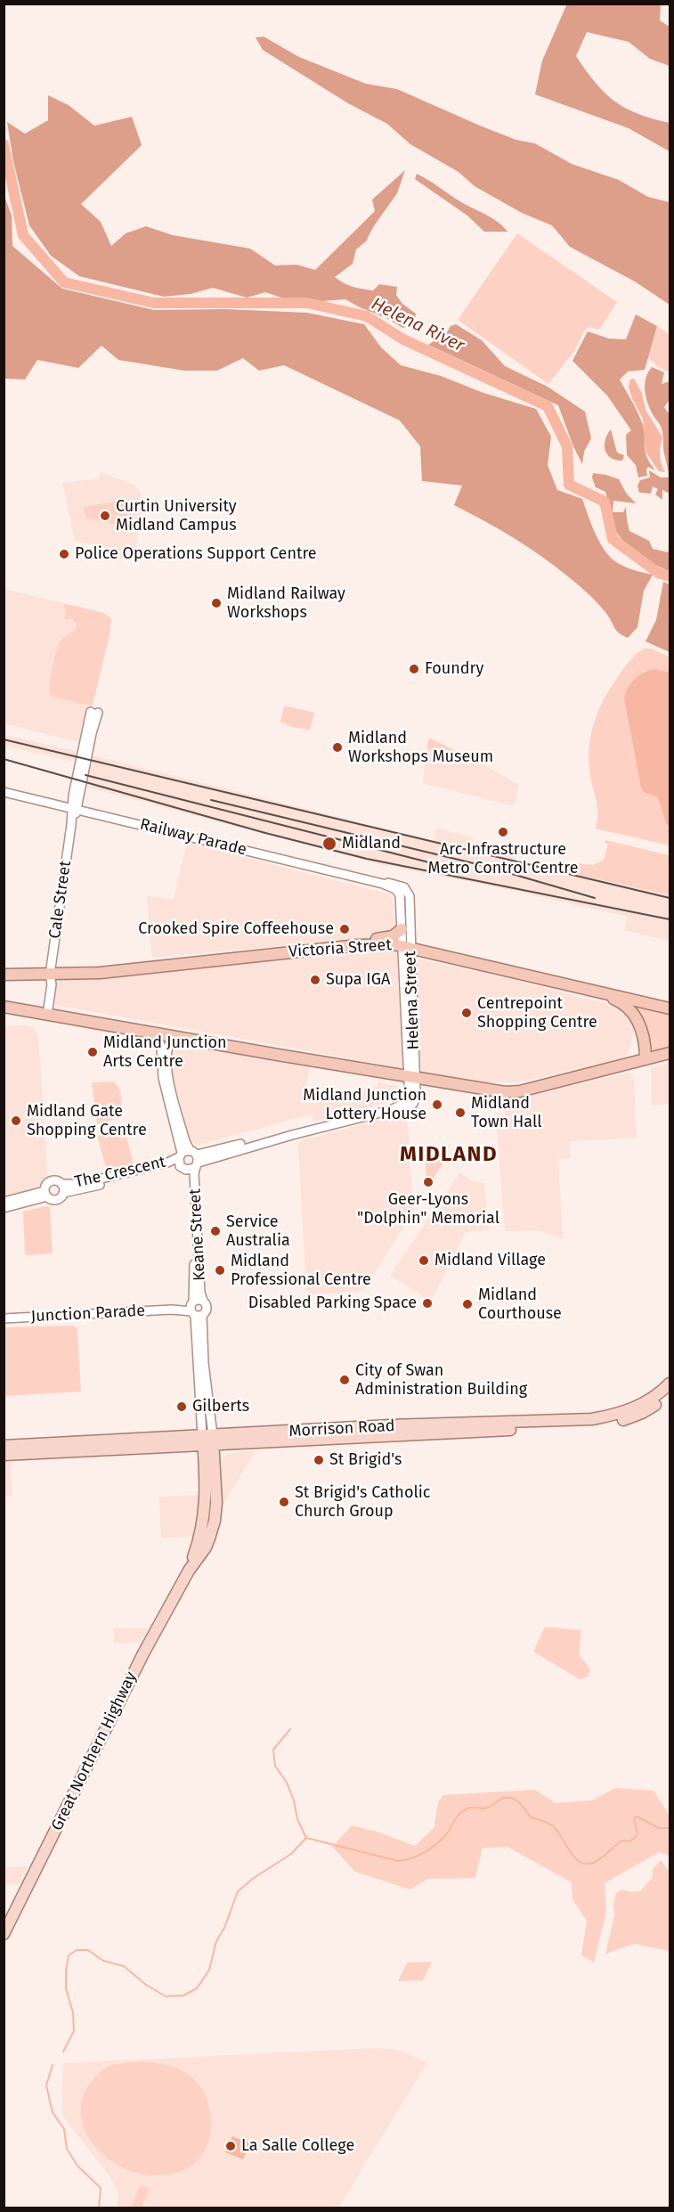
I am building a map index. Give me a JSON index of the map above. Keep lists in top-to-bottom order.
{
  "streets": {
    "highway": ["Victoria Street"],
    "main road": ["Morrison Road", "Great Northern Highway"],
    "street": [
      "Railway Parade",
      "Cale Street",
      "Helena Street",
      "The Crescent",
      "Keane Street",
      "Junction Parade"
    ]
  },
  "crossings": [
    ["Railway Parade", "Cale Street"],
    ["Railway Parade", "Helena Street"],
    ["Cale Street", "Victoria Street"],
    ["Victoria Street", "Helena Street"],
    ["Helena Street", "The Crescent"],
    ["The Crescent", "Keane Street"],
    ["Keane Street", "Junction Parade"],
    ["Keane Street", "Morrison Road"],
    ["Keane Street", "Great Northern Highway"],
    ["Morrison Road", "Great Northern Highway"]
  ],
  "districts": ["MIDLAND"],
  "water": ["Helena River"],
  "places": [
    "Curtin University Midland Campus",
    "Police Operations Support Centre",
    "Midland Railway Workshops",
    "Foundry",
    "Midland Workshops Museum",
    "Arc Infrastructure Metro Control Centre",
    "Midland",
    "Crooked Spire Coffeehouse",
    "Supa IGA",
    "Centrepoint Shopping Centre",
    "Midland Junction Arts Centre",
    "Midland Junction Lottery House",
    "Midland Town Hall",
    "Midland Gate Shopping Centre",
    "Geer-Lyons \"Dolphin\" Memorial",
    "Service Australia",
    "Midland Village",
    "Midland Professional Centre",
    "Disabled Parking Space",
    "Midland Courthouse",
    "City of Swan Administration Building",
    "Gilberts",
    "St Brigid's",
    "St Brigid's Catholic Church Group",
    "La Salle College"
  ]
}
